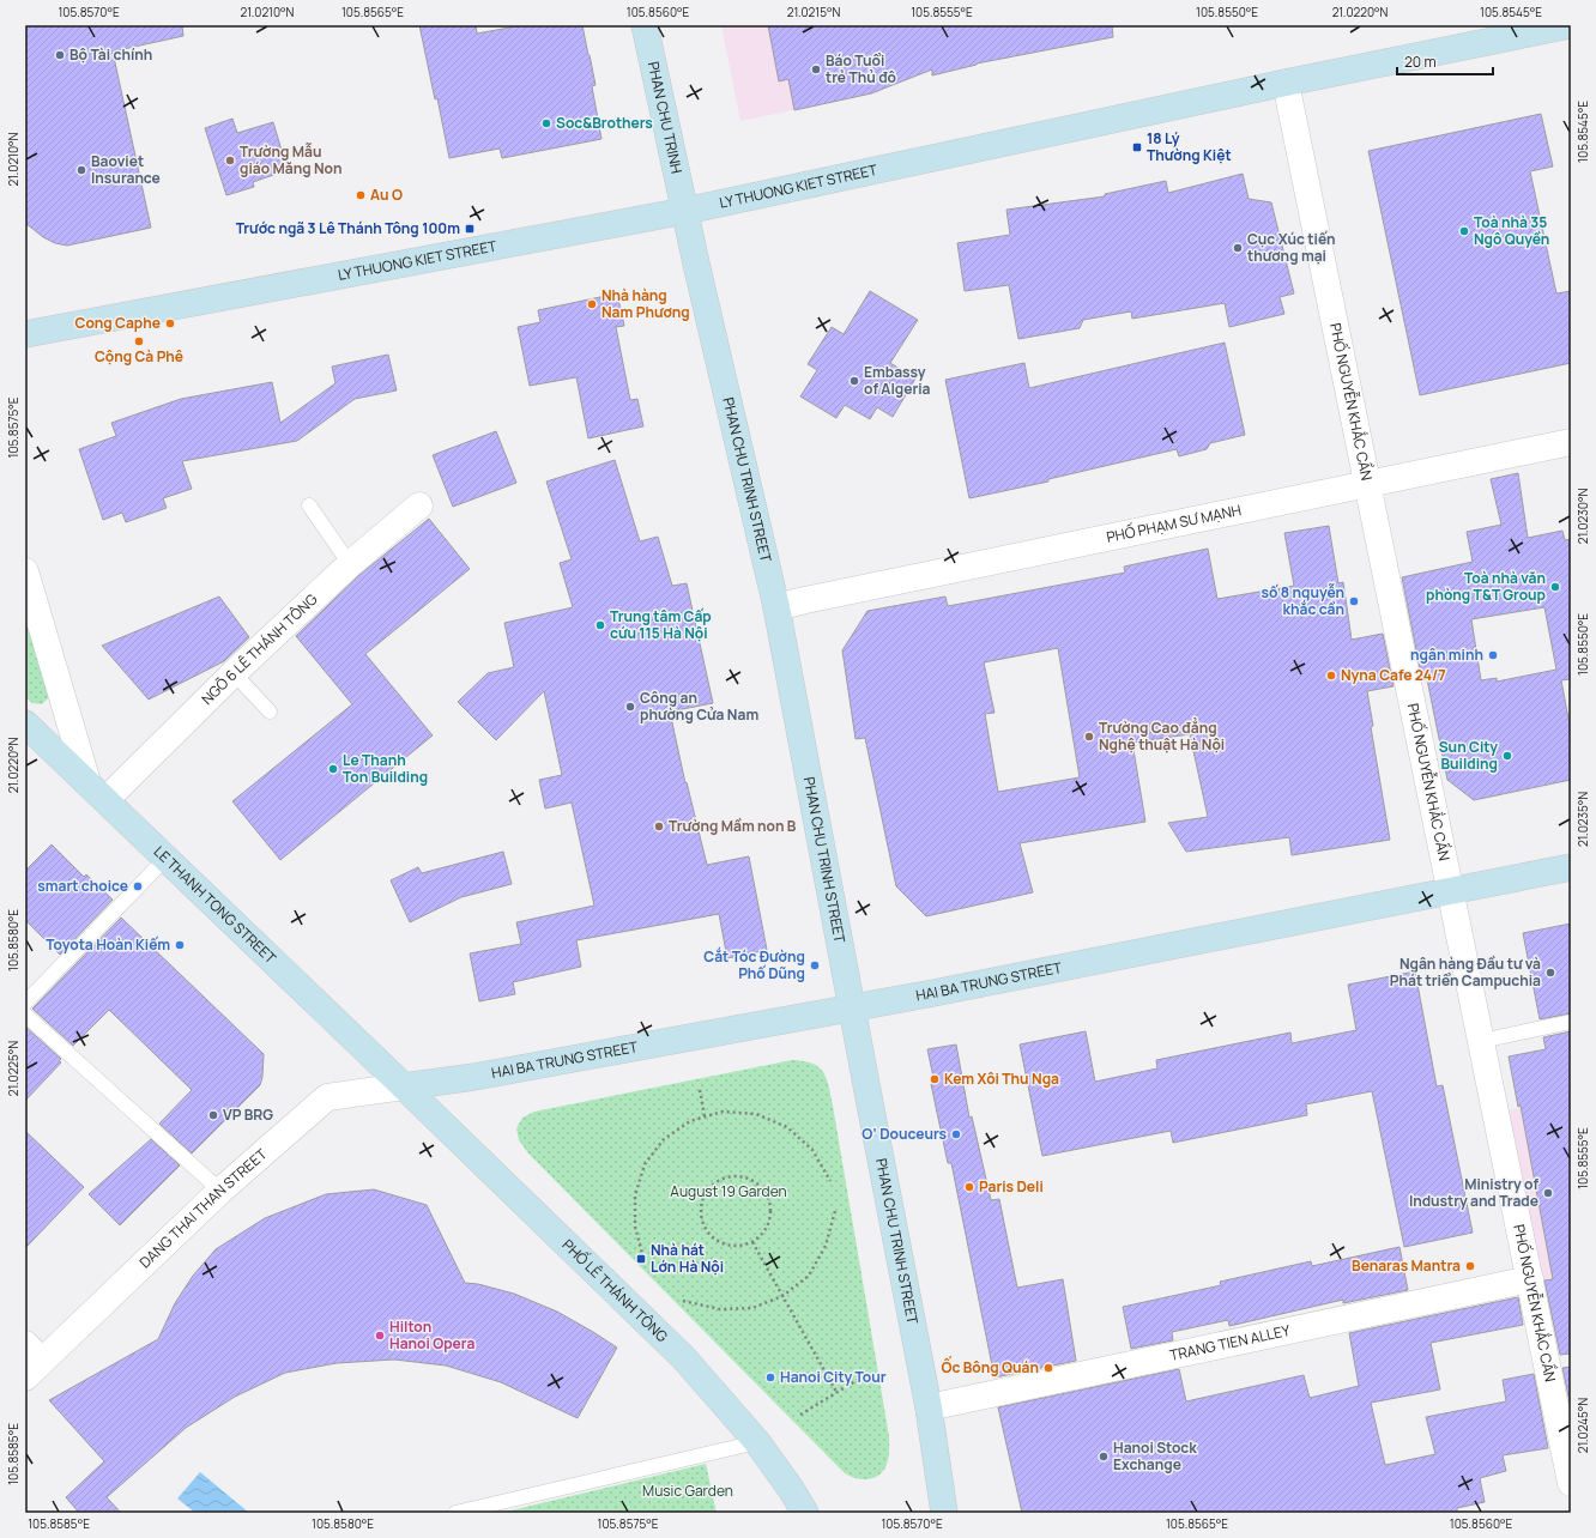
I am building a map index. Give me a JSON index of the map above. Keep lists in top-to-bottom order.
{
  "streets": {
    "street": [
      "PHAN CHU TRINH",
      "LY THUONG KIET STREET",
      "PHỐ NGUYỄN KHẮC CẦN",
      "PHAN CHU TRINH STREET",
      "PHỐ PHẠM SƯ MẠNH",
      "NGÕ 6 LÊ THÁNH TÔNG",
      "LE THANH TONG STREET",
      "HAI BA TRUNG STREET",
      "DANG THAI THAN STREET",
      "PHỐ LÊ THÁNH TÔNG",
      "TRANG TIEN ALLEY"
    ]
  },
  "crossings": [
    ["PHAN CHU TRINH", "LY THUONG KIET STREET"],
    ["PHAN CHU TRINH", "PHAN CHU TRINH STREET"],
    ["LY THUONG KIET STREET", "PHỐ NGUYỄN KHẮC CẦN"],
    ["LY THUONG KIET STREET", "PHAN CHU TRINH STREET"],
    ["PHỐ NGUYỄN KHẮC CẦN", "PHỐ PHẠM SƯ MẠNH"],
    ["PHỐ NGUYỄN KHẮC CẦN", "HAI BA TRUNG STREET"],
    ["PHỐ NGUYỄN KHẮC CẦN", "TRANG TIEN ALLEY"],
    ["PHAN CHU TRINH STREET", "PHỐ PHẠM SƯ MẠNH"],
    ["PHAN CHU TRINH STREET", "HAI BA TRUNG STREET"],
    ["PHAN CHU TRINH STREET", "TRANG TIEN ALLEY"],
    ["NGÕ 6 LÊ THÁNH TÔNG", "LE THANH TONG STREET"],
    ["LE THANH TONG STREET", "HAI BA TRUNG STREET"],
    ["LE THANH TONG STREET", "DANG THAI THAN STREET"],
    ["LE THANH TONG STREET", "PHỐ LÊ THÁNH TÔNG"],
    ["HAI BA TRUNG STREET", "DANG THAI THAN STREET"],
    ["HAI BA TRUNG STREET", "PHỐ LÊ THÁNH TÔNG"],
    ["DANG THAI THAN STREET", "PHỐ LÊ THÁNH TÔNG"]
  ],
  "parks": ["August 19 Garden", "Music Garden"],
  "places": {
    "other": [
      "Bộ Tài chính",
      "Báo Tuổi trẻ Thủ đô",
      "Soc&Brothers",
      "Trường Mẫu giáo Măng Non",
      "Baoviet Insurance",
      "Au O",
      "Toà nhà 35 Ngô Quyền",
      "Cục Xúc tiến thương mại",
      "Nhà hàng Nam Phương",
      "Cong Caphe",
      "Cộng Cà Phê",
      "Embassy of Algeria",
      "Toà nhà văn phòng T&T Group",
      "số 8 nguyễn khắc cần",
      "Trung tâm Cấp cứu 115 Hà Nội",
      "ngân minh",
      "Nyna Cafe 24/7",
      "Công an phường Cửa Nam",
      "Trường Cao đẳng Nghệ thuật Hà Nội",
      "Sun City Building",
      "Le Thanh Ton Building",
      "Trường Mầm non B",
      "smart choice",
      "Toyota Hoàn Kiếm",
      "Cắt Tóc Đường Phố Dũng",
      "Ngân hàng Đầu tư và Phát triển Campuchia",
      "Kem Xôi Thu Nga",
      "VP BRG",
      "O’ Douceurs",
      "Paris Deli",
      "Ministry of Industry and Trade",
      "Benaras Mantra",
      "Hilton Hanoi Opera",
      "Ốc Bông Quán",
      "Hanoi City Tour",
      "Hanoi Stock Exchange"
    ],
    "transit": ["18 Lý Thường Kiệt", "Trước ngã 3 Lê Thánh Tông 100m", "Nhà hát Lớn Hà Nội"]
  },
  "scale_bar": "20 m",
  "coordinates": [
    "105.8570°E",
    "21.0210°N",
    "105.8565°E",
    "105.8560°E",
    "21.0215°N",
    "105.8555°E",
    "105.8550°E",
    "21.0220°N",
    "105.8545°E",
    "105.8575°E",
    "21.0230°N",
    "21.0235°N",
    "105.8580°E",
    "21.0225°N",
    "21.0245°N",
    "105.8585°E"
  ]
}
